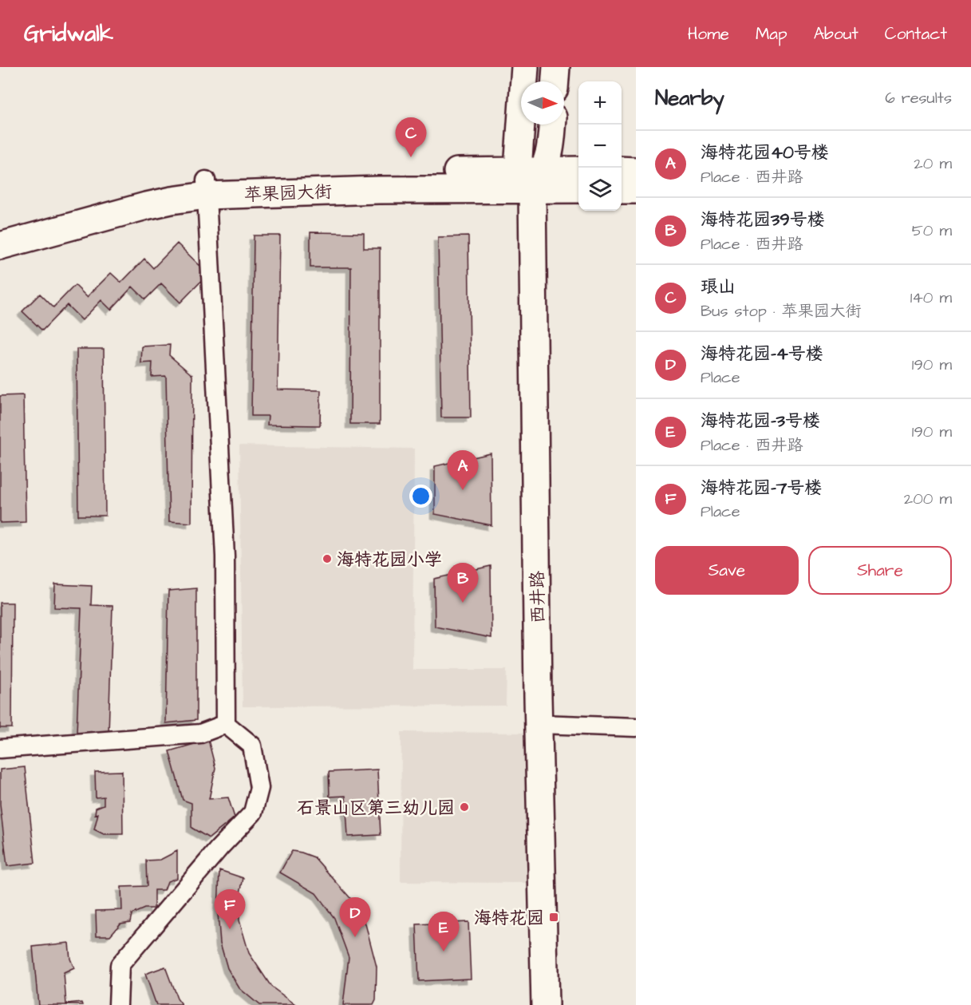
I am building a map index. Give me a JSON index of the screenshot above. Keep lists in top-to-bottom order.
{
  "streets": {
    "main road": ["苹果园大街", "西井路"]
  },
  "crossings": [
    ["苹果园大街", "西井路"]
  ],
  "places": {
    "other": ["海特花园小学", "石景山区第三幼儿园"],
    "transit": ["海特花园"]
  },
  "north": "right",
  "page": {
    "header": "Gridwalk",
    "nav": [
      "Home",
      "Map",
      "About",
      "Contact"
    ],
    "heading": ["Nearby", "6 results"],
    "map_buttons": ["+", "−"],
    "pins": [
      "C",
      "A",
      "B",
      "F",
      "D",
      "E"
    ],
    "list": [
      {
        "mark": "A",
        "name": "海特花园40号楼",
        "note": "Place · 西井路",
        "value": "20 m"
      },
      {
        "mark": "B",
        "name": "海特花园39号楼",
        "note": "Place · 西井路",
        "value": "50 m"
      },
      {
        "mark": "C",
        "name": "琅山",
        "note": "Bus stop · 苹果园大街",
        "value": "140 m"
      },
      {
        "mark": "D",
        "name": "海特花园-4号楼",
        "note": "Place",
        "value": "190 m"
      },
      {
        "mark": "E",
        "name": "海特花园-3号楼",
        "note": "Place · 西井路",
        "value": "190 m"
      },
      {
        "mark": "F",
        "name": "海特花园-7号楼",
        "note": "Place",
        "value": "200 m"
      }
    ],
    "buttons": ["Save", "Share"]
  }
}
